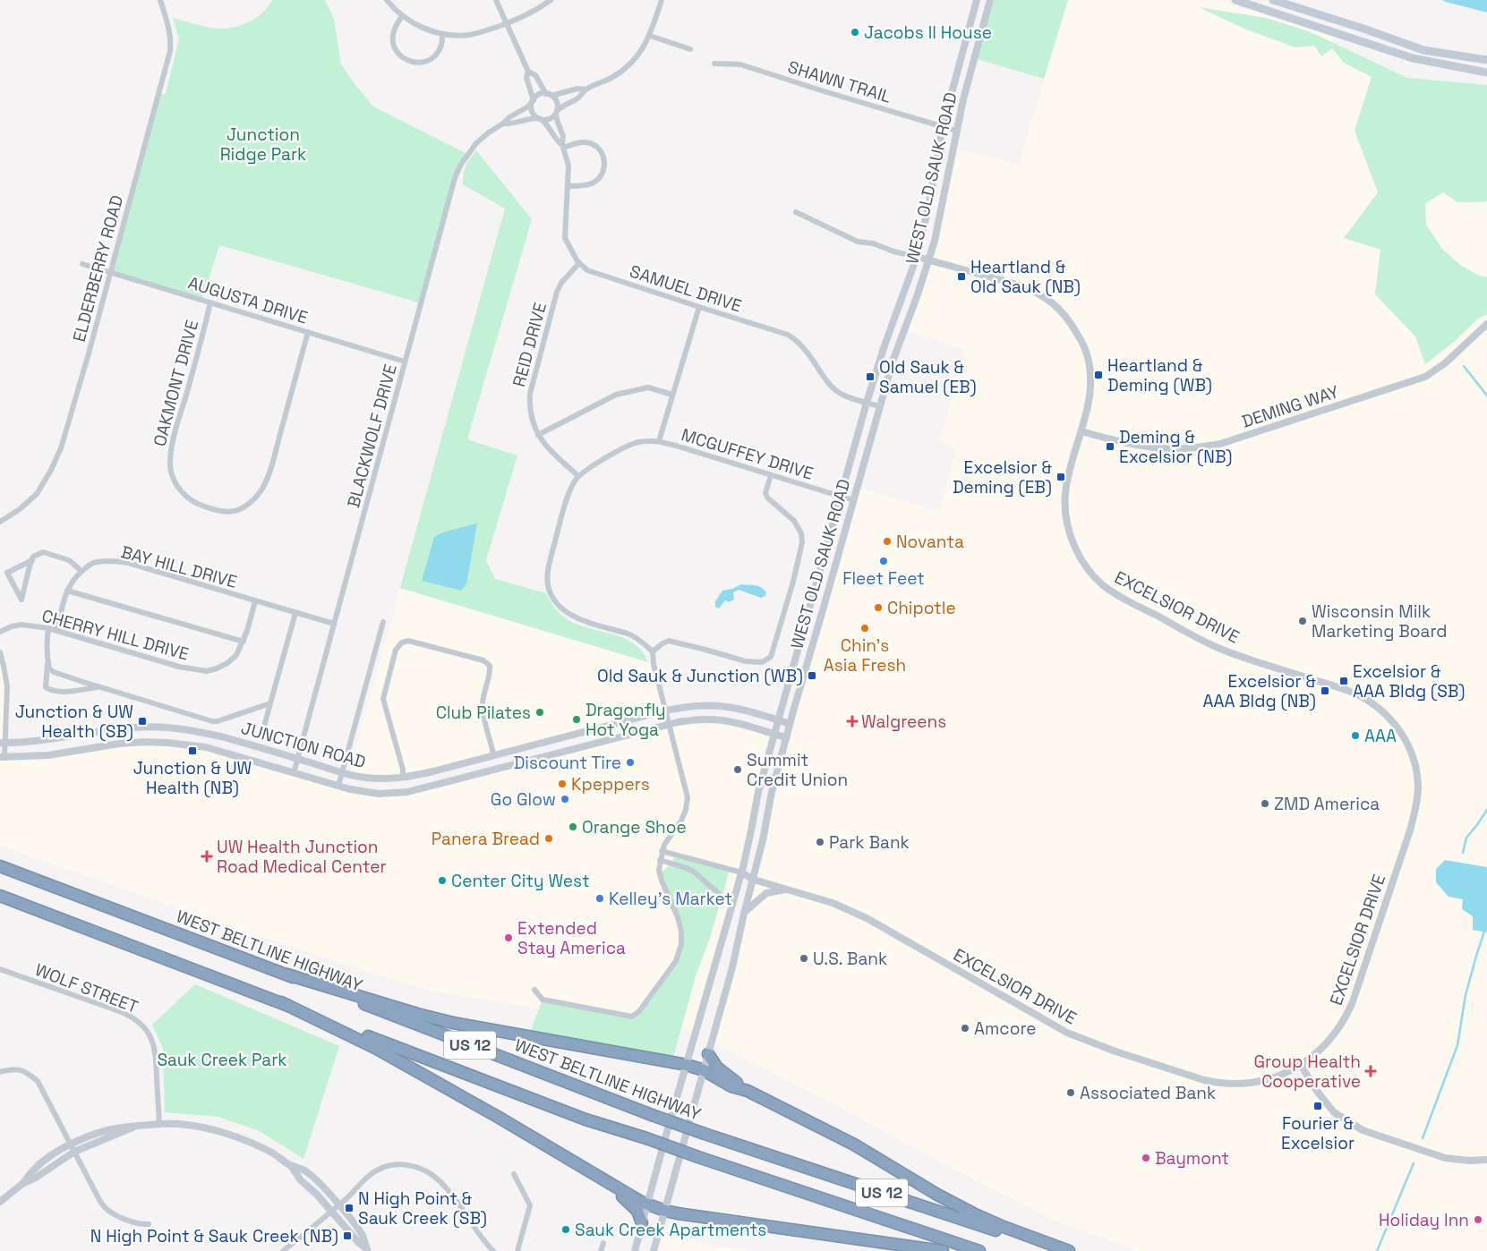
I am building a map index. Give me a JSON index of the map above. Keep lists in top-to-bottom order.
{
  "streets": {
    "highway": ["WEST BELTLINE HIGHWAY", "US 12"],
    "street": [
      "SHAWN TRAIL",
      "WEST OLD SAUK ROAD",
      "ELDERBERRY ROAD",
      "SAMUEL DRIVE",
      "AUGUSTA DRIVE",
      "REID DRIVE",
      "OAKMONT DRIVE",
      "DEMING WAY",
      "BLACKWOLF DRIVE",
      "MCGUFFEY DRIVE",
      "BAY HILL DRIVE",
      "EXCELSIOR DRIVE",
      "CHERRY HILL DRIVE",
      "JUNCTION ROAD",
      "WOLF STREET"
    ]
  },
  "crossings": [
    ["SHAWN TRAIL", "WEST OLD SAUK ROAD"],
    ["WEST OLD SAUK ROAD", "SAMUEL DRIVE"],
    ["WEST OLD SAUK ROAD", "MCGUFFEY DRIVE"],
    ["WEST OLD SAUK ROAD", "EXCELSIOR DRIVE"],
    ["WEST OLD SAUK ROAD", "JUNCTION ROAD"],
    ["ELDERBERRY ROAD", "AUGUSTA DRIVE"],
    ["SAMUEL DRIVE", "REID DRIVE"],
    ["AUGUSTA DRIVE", "OAKMONT DRIVE"],
    ["AUGUSTA DRIVE", "BLACKWOLF DRIVE"],
    ["DEMING WAY", "EXCELSIOR DRIVE"],
    ["BLACKWOLF DRIVE", "BAY HILL DRIVE"],
    ["BLACKWOLF DRIVE", "JUNCTION ROAD"],
    ["BAY HILL DRIVE", "CHERRY HILL DRIVE"]
  ],
  "parks": ["Junction Ridge Park", "Sauk Creek Park"],
  "places": {
    "other": [
      "Jacobs II House",
      "Novanta",
      "Fleet Feet",
      "Chipotle",
      "Wisconsin Milk Marketing Board",
      "Chin's Asia Fresh",
      "Club Pilates",
      "Dragonfly Hot Yoga",
      "AAA",
      "Discount Tire",
      "Summit Credit Union",
      "Kpeppers",
      "Go Glow",
      "ZMD America",
      "Orange Shoe",
      "Panera Bread",
      "Park Bank",
      "Center City West",
      "Kelley's Market",
      "Extended Stay America",
      "U.S. Bank",
      "Amcore",
      "Associated Bank",
      "Baymont",
      "Holiday Inn",
      "Sauk Creek Apartments"
    ],
    "transit": [
      "Heartland & Old Sauk (NB)",
      "Heartland & Deming (WB)",
      "Old Sauk & Samuel (EB)",
      "Deming & Excelsior (NB)",
      "Excelsior & Deming (EB)",
      "Old Sauk & Junction (WB)",
      "Excelsior & AAA Bldg (SB)",
      "Excelsior & AAA Bldg (NB)",
      "Junction & UW Health (SB)",
      "Junction & UW Health (NB)",
      "Fourier & Excelsior",
      "N High Point & Sauk Creek (SB)",
      "N High Point & Sauk Creek (NB)"
    ],
    "health": ["Walgreens", "UW Health Junction Road Medical Center", "Group Health Cooperative"]
  }
}
